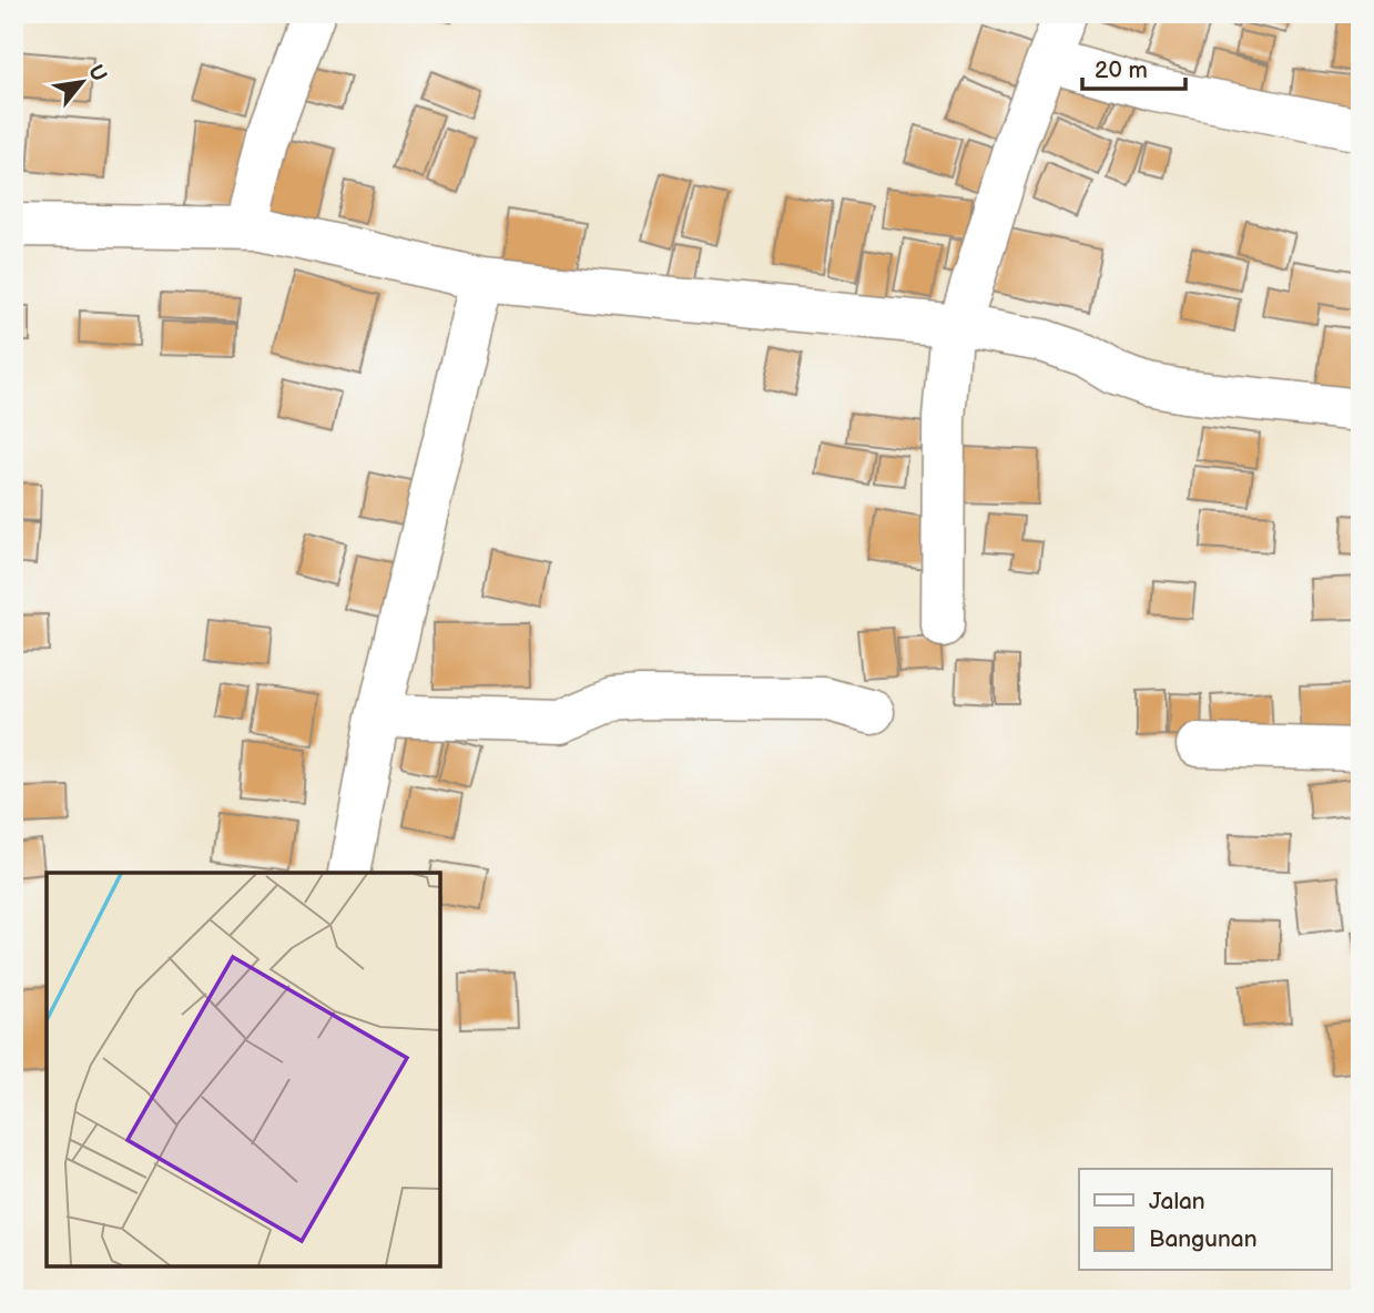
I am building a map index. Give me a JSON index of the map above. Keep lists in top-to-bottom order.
{
  "legend": ["Jalan", "Bangunan"],
  "scale_bar": "20 m",
  "north": "top right"
}
